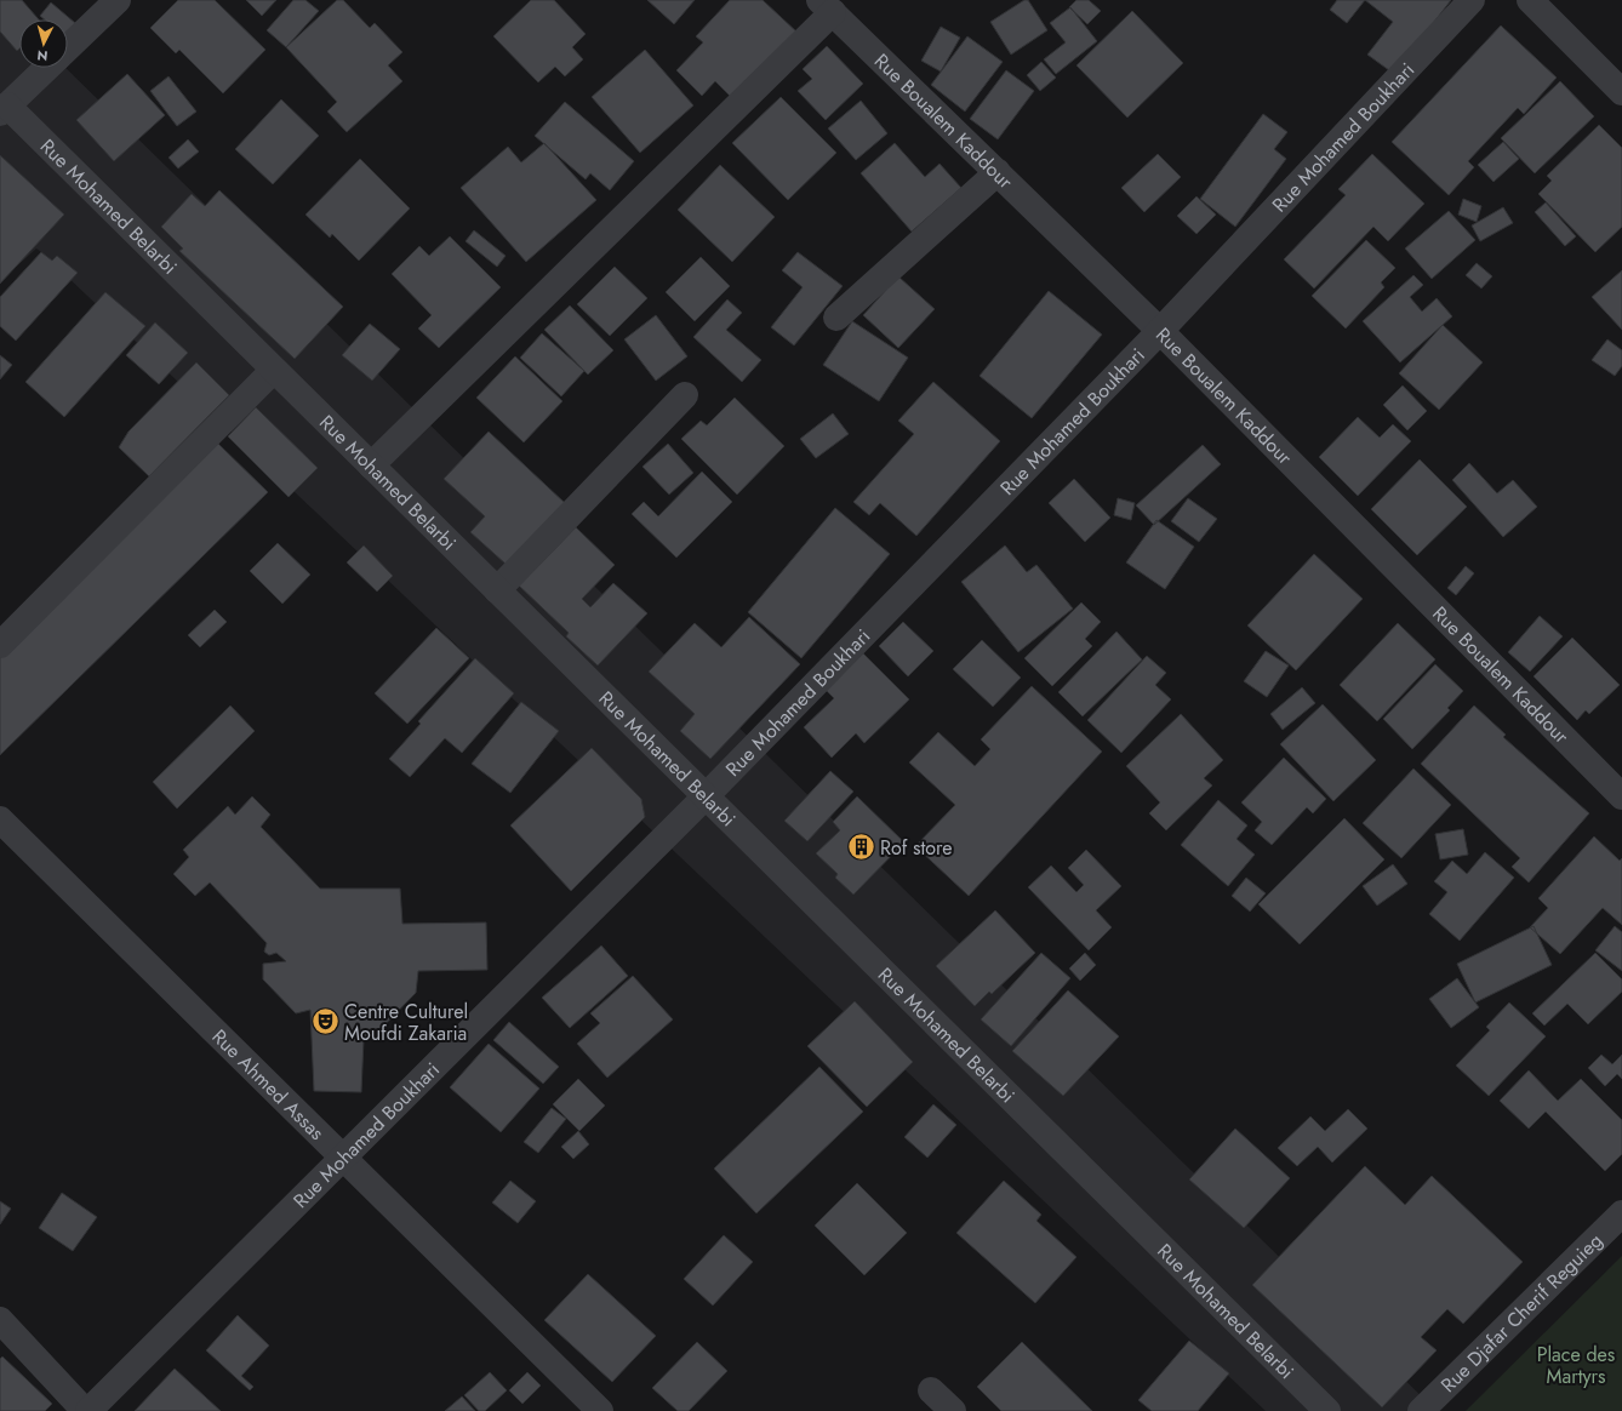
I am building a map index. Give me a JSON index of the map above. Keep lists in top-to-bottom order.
{
  "streets": {
    "street": [
      "Rue Boualem Kaddour",
      "Rue Mohamed Boukhari",
      "Rue Mohamed Belarbi",
      "Rue Ahmed Assas",
      "Rue Djafar Cherif Reguieg"
    ]
  },
  "crossings": [
    ["Rue Boualem Kaddour", "Rue Mohamed Boukhari"],
    ["Rue Mohamed Boukhari", "Rue Mohamed Belarbi"],
    ["Rue Mohamed Boukhari", "Rue Ahmed Assas"]
  ],
  "parks": ["Place des Martyrs"],
  "places": {
    "building": ["Rof store"],
    "theatre": ["Centre Culturel Moufdi Zakaria"]
  },
  "north": "bottom"
}
